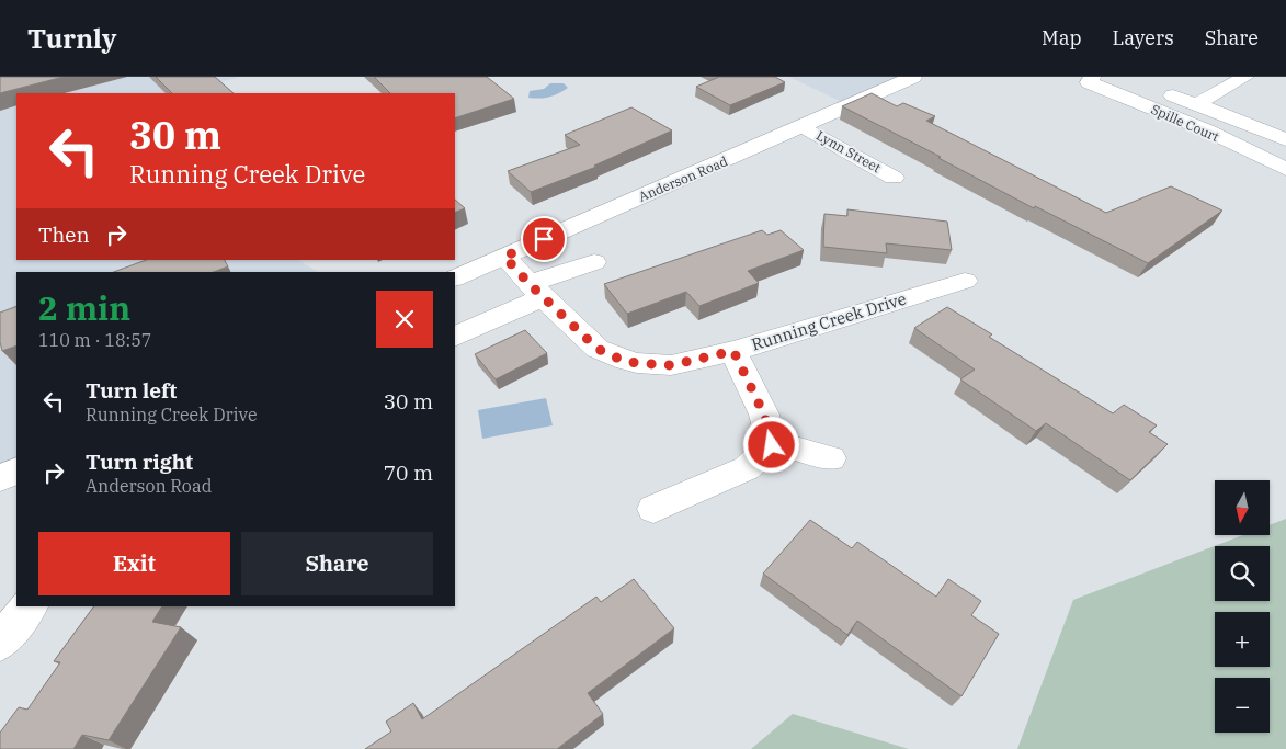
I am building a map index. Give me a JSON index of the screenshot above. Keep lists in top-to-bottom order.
{
  "streets": {
    "street": [
      "Spille Court",
      "Lynn Street",
      "Anderson Road",
      "Running Creek Drive"
    ]
  },
  "crossings": [
    ["Lynn Street", "Anderson Road"],
    ["Anderson Road", "Running Creek Drive"]
  ],
  "north": "bottom",
  "page": {
    "header": "Turnly",
    "nav": ["Map", "Layers", "Share"],
    "turn": ["30 m", "Running Creek Drive"],
    "then": "Then",
    "heading": ["2 min", "110 m · 18:57"],
    "list": [
      {
        "name": "Turn left",
        "note": "Running Creek Drive",
        "value": "30 m"
      },
      {
        "name": "Turn right",
        "note": "Anderson Road",
        "value": "70 m"
      }
    ],
    "map_buttons": ["+", "−"],
    "buttons": ["Exit", "Share"]
  }
}
